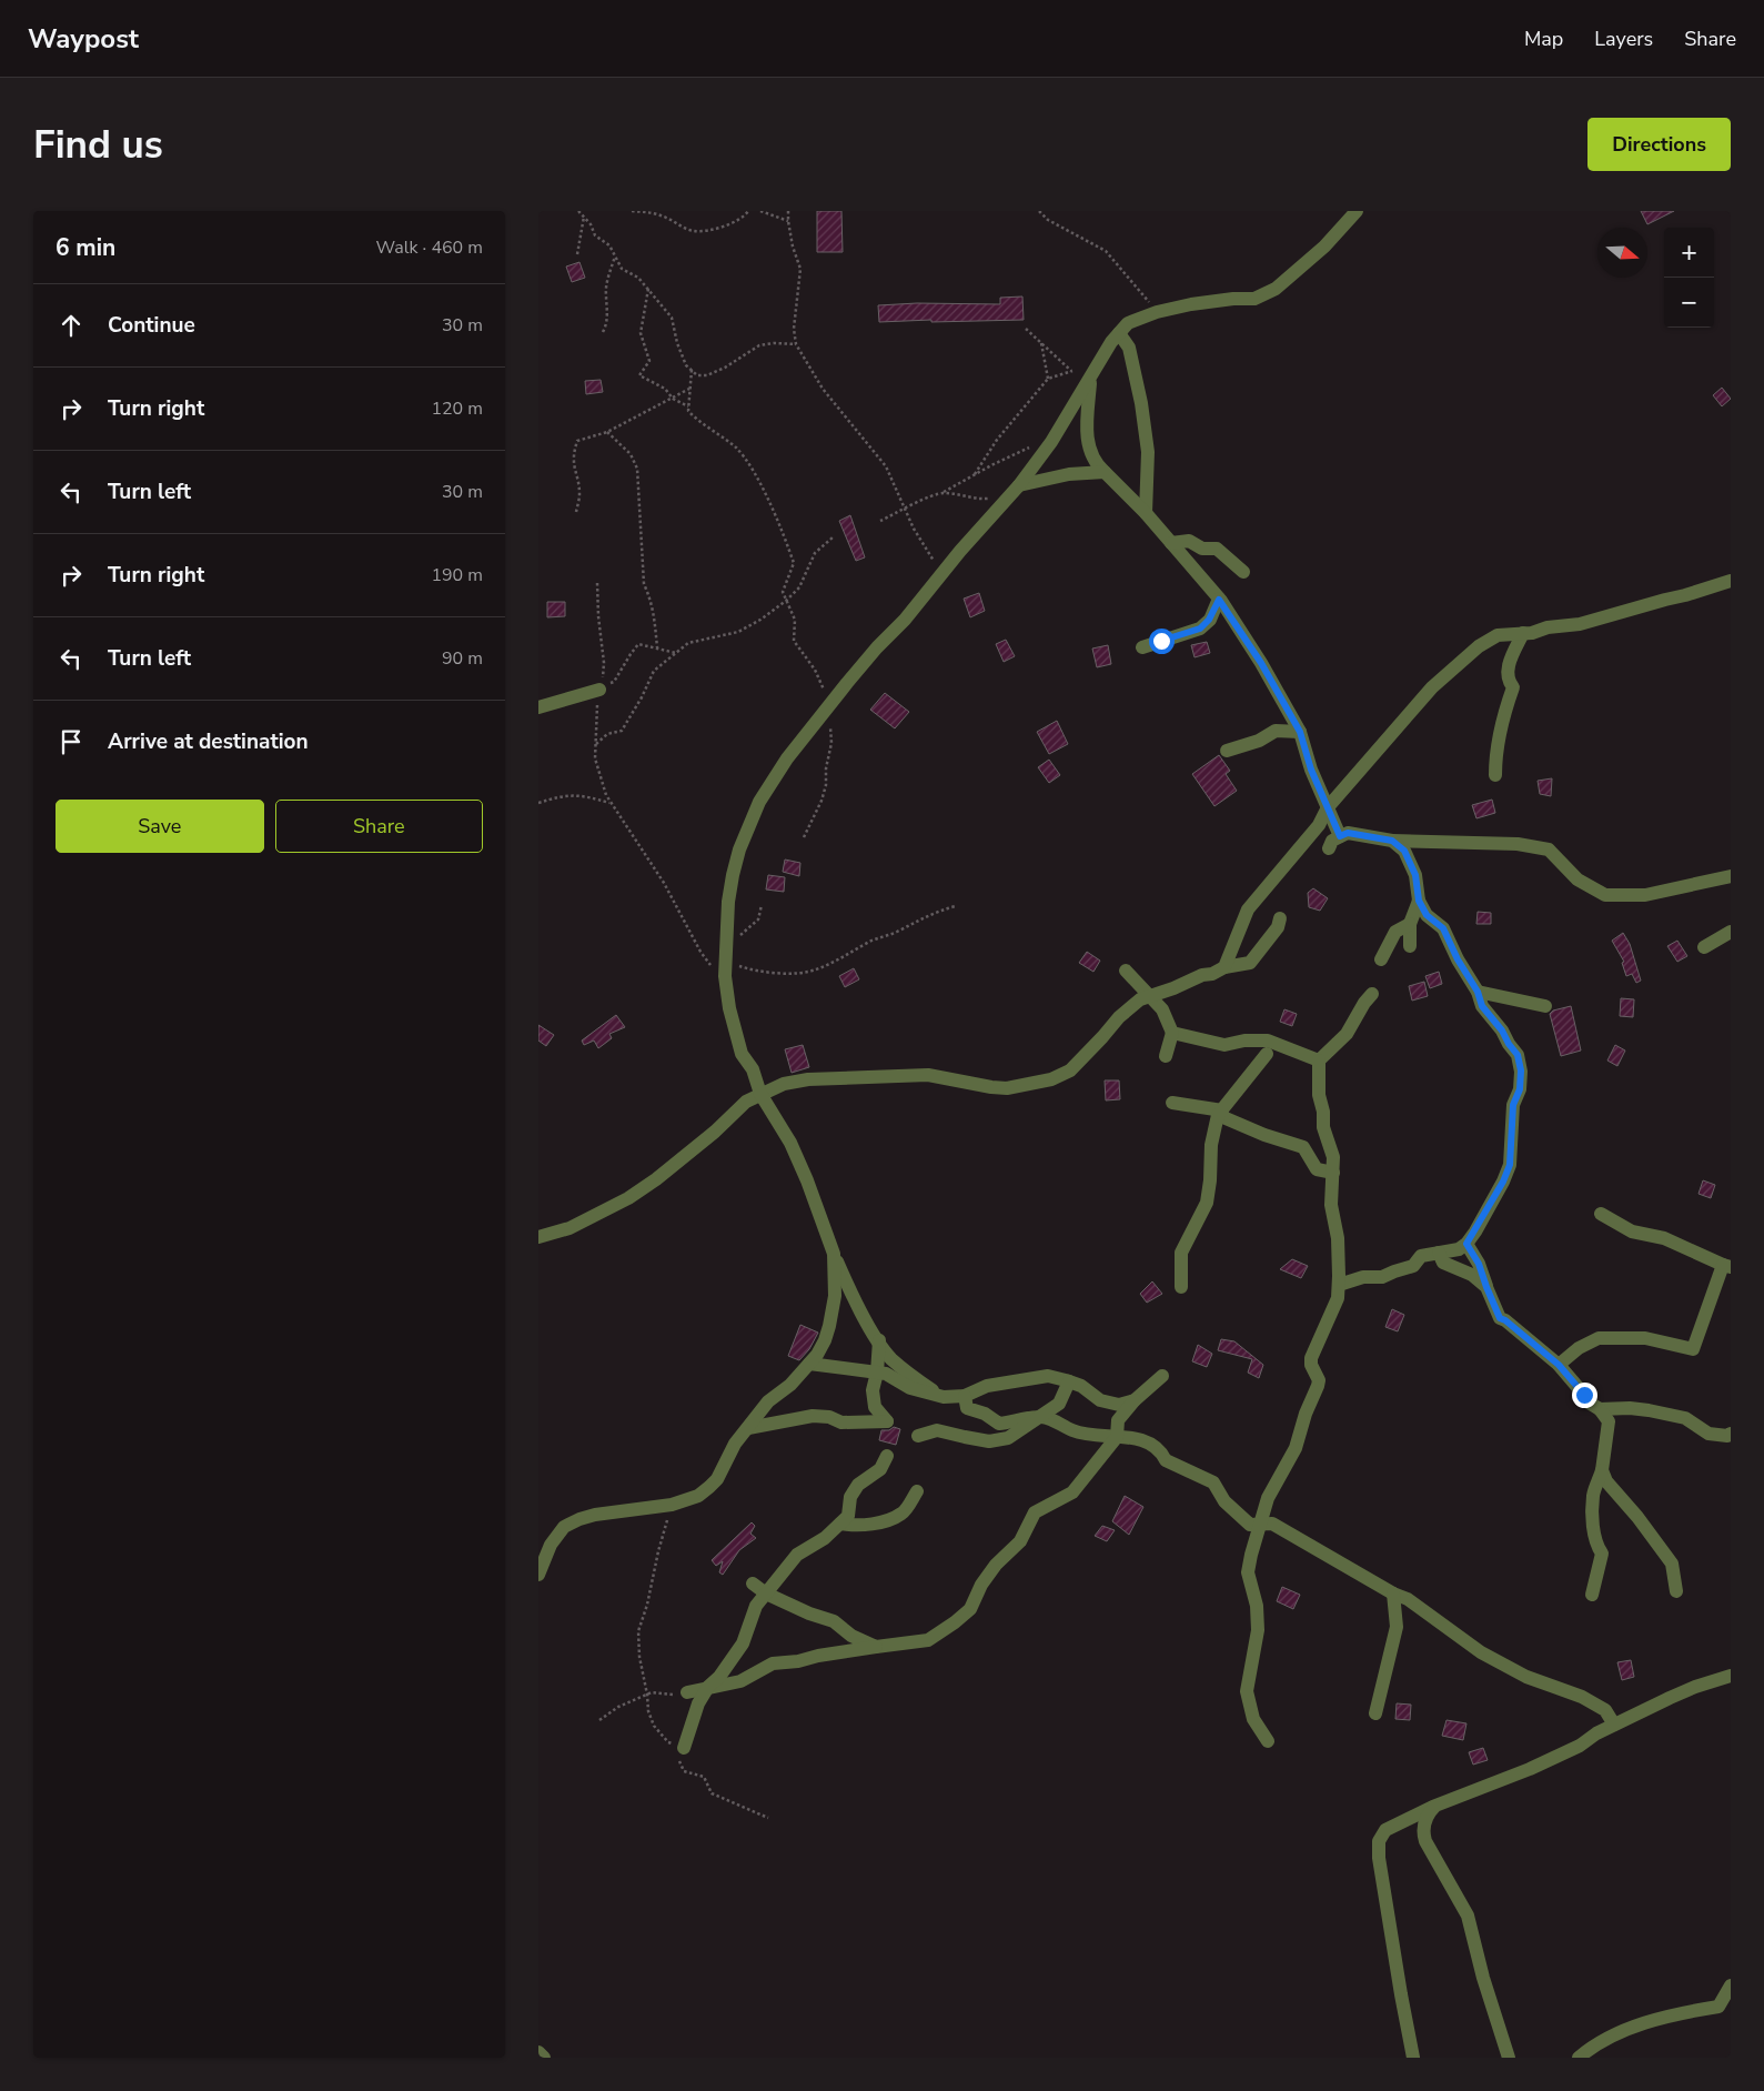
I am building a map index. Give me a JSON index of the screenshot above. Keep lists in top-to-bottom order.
{
  "north": "right",
  "page": {
    "header": "Waypost",
    "nav": ["Map", "Layers", "Share"],
    "buttons": [
      "Directions",
      ["Save", "Share"]
    ],
    "title": "Find us",
    "heading": ["6 min", "Walk · 460 m"],
    "map_buttons": ["+", "−"],
    "list": [
      ["Continue", "30 m"],
      ["Turn right", "120 m"],
      ["Turn left", "30 m"],
      ["Turn right", "190 m"],
      ["Turn left", "90 m"],
      "Arrive at destination"
    ]
  }
}
